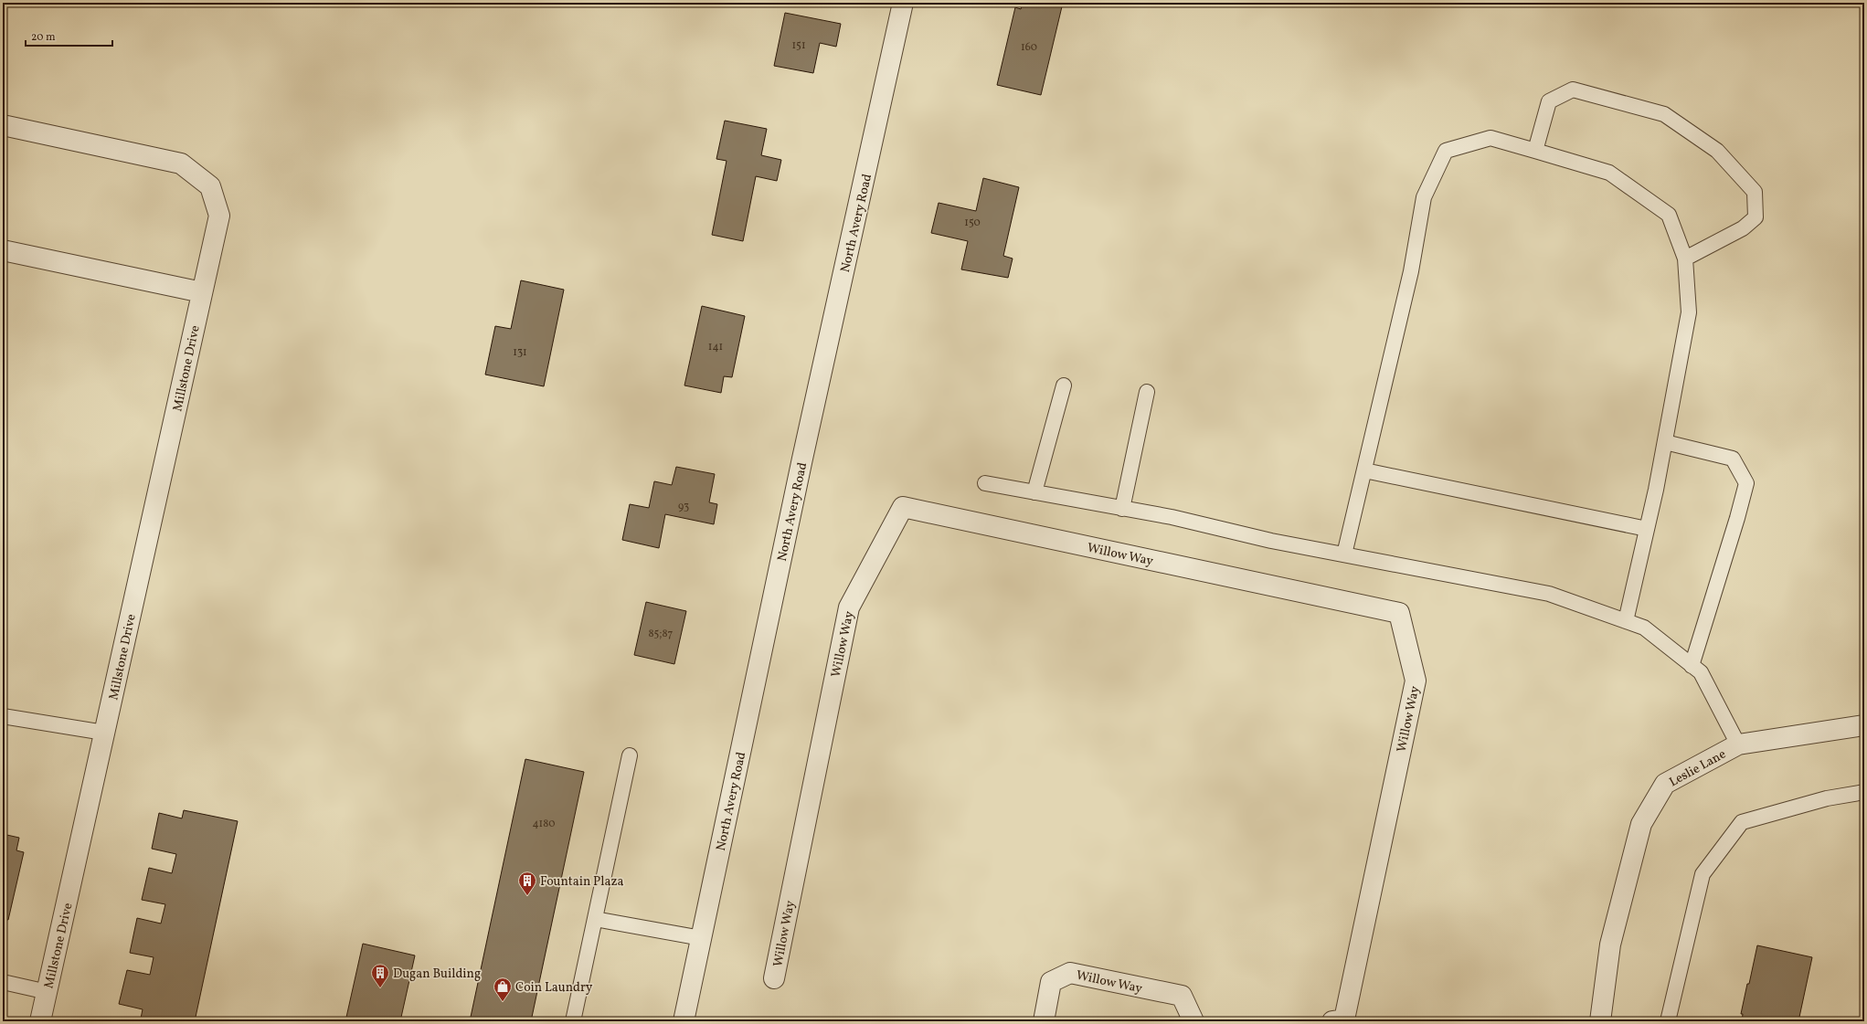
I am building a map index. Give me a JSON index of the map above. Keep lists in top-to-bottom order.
{
  "streets": {
    "street": [
      "North Avery Road",
      "Millstone Drive",
      "Willow Way",
      "Leslie Lane"
    ]
  },
  "places": {
    "building": ["Fountain Plaza", "Dugan Building"],
    "shop": ["Coin Laundry"]
  },
  "house_numbers": [
    "151",
    "160",
    "150",
    "141",
    "131",
    "93",
    "85;87",
    "4180"
  ],
  "scale_bar": "20 m"
}
